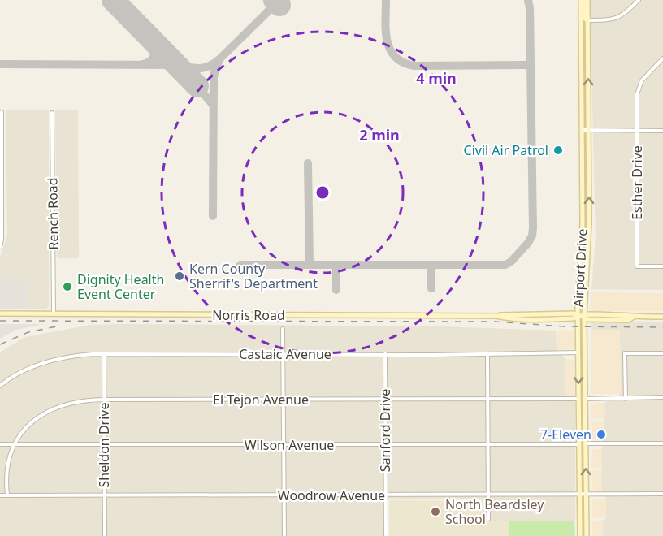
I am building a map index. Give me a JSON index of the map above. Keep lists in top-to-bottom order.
{
  "streets": {
    "main road": ["Airport Drive", "Norris Road"],
    "street": [
      "Esther Drive",
      "Rench Road",
      "Castaic Avenue",
      "El Tejon Avenue",
      "Sanford Drive",
      "Sheldon Drive",
      "Wilson Avenue",
      "Woodrow Avenue"
    ]
  },
  "crossings": [
    ["Rench Road", "Norris Road"],
    ["Airport Drive", "Norris Road"],
    ["Airport Drive", "Castaic Avenue"],
    ["Airport Drive", "El Tejon Avenue"],
    ["Airport Drive", "Wilson Avenue"],
    ["Airport Drive", "Woodrow Avenue"],
    ["Castaic Avenue", "Sanford Drive"],
    ["Castaic Avenue", "Sheldon Drive"],
    ["El Tejon Avenue", "Sanford Drive"],
    ["El Tejon Avenue", "Sheldon Drive"],
    ["El Tejon Avenue", "Wilson Avenue"],
    ["El Tejon Avenue", "Woodrow Avenue"],
    ["Sanford Drive", "Wilson Avenue"],
    ["Sanford Drive", "Woodrow Avenue"],
    ["Sheldon Drive", "Wilson Avenue"],
    ["Sheldon Drive", "Woodrow Avenue"]
  ],
  "places": [
    "Civil Air Patrol",
    "Kern County Sherrif's Department",
    "Dignity Health Event Center",
    "7-Eleven",
    "North Beardsley School"
  ],
  "rings": ["4 min", "2 min"]
}
